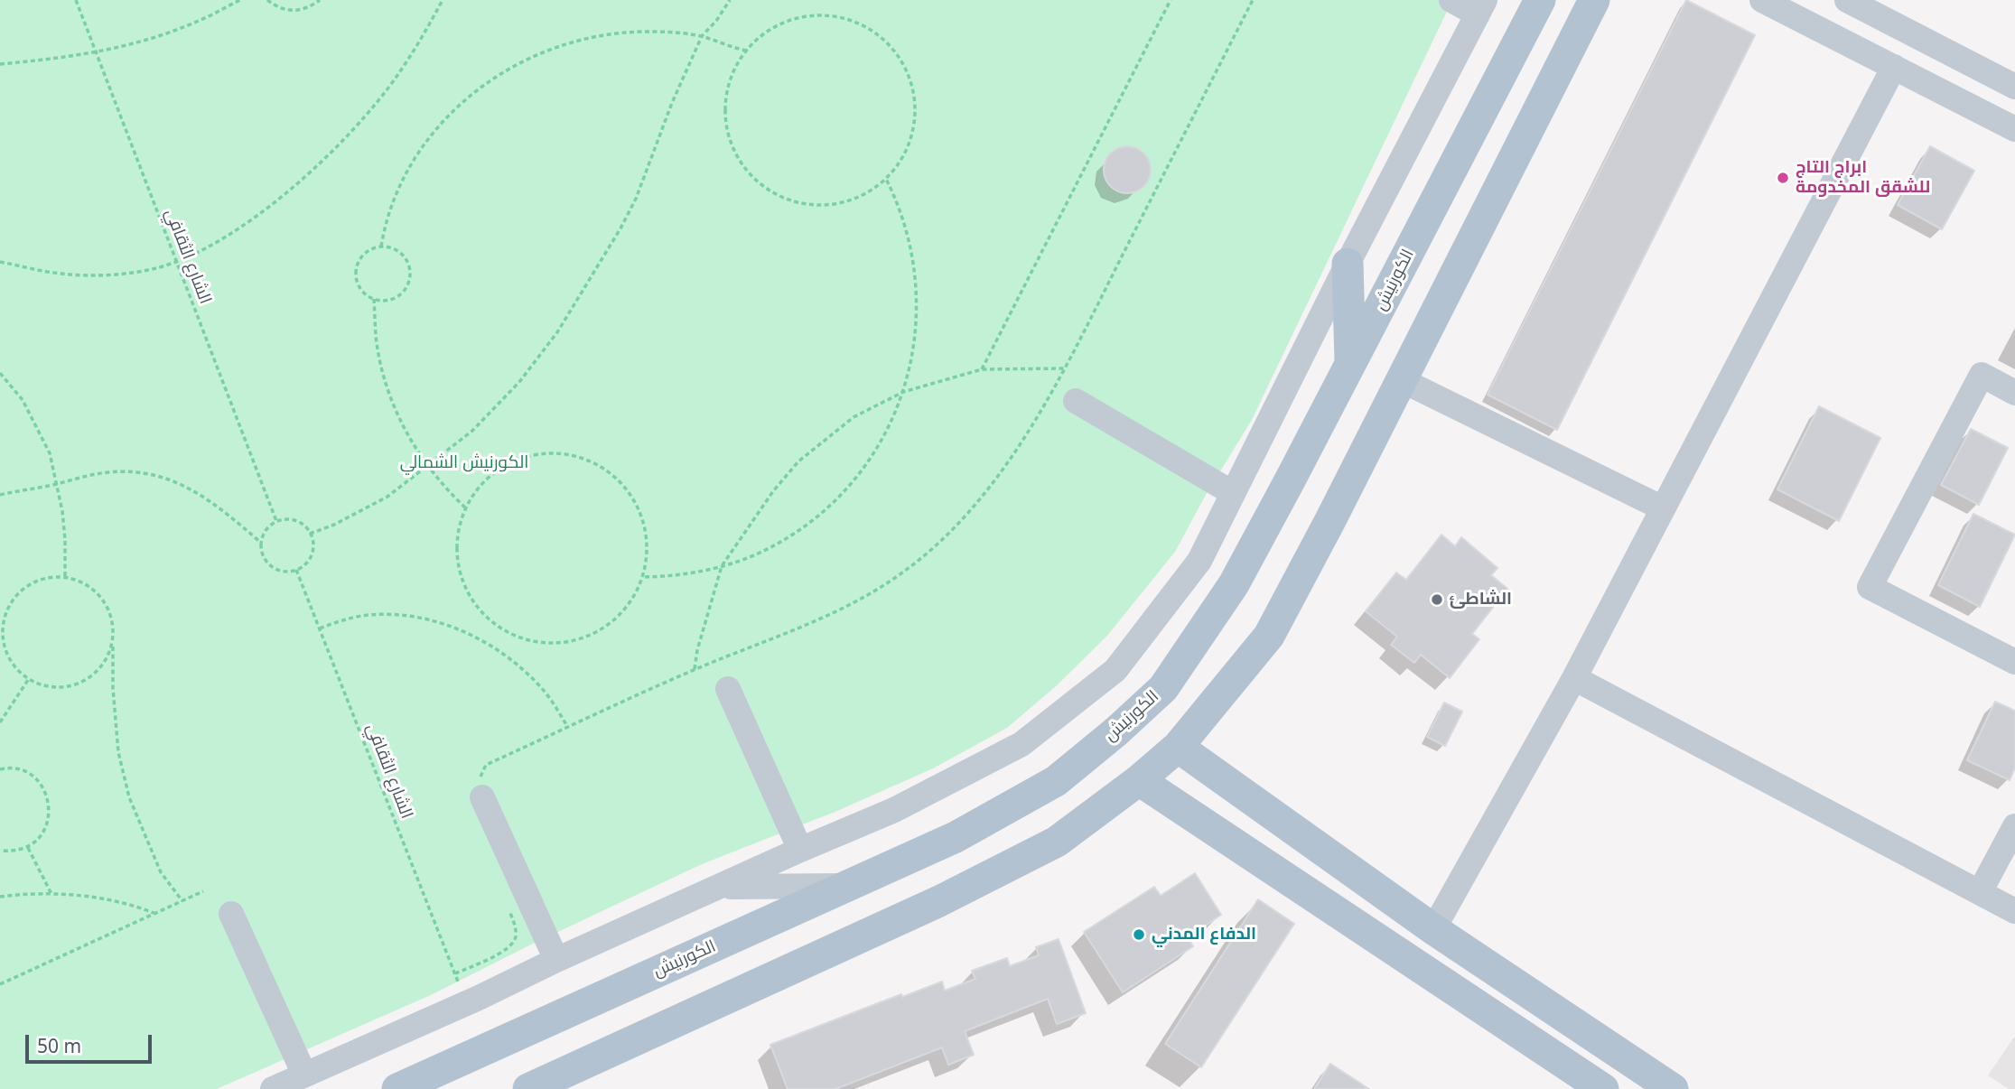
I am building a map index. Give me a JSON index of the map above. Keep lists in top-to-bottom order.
{
  "streets": {
    "main road": ["الكورنيش"],
    "path": ["الشارع الثقافي"]
  },
  "parks": ["الكورنيش الشمالي"],
  "places": ["ابراج التاج للشقق المخدومة", "الشاطئ", "الدفاع المدني"],
  "scale_bar": "50 m"
}
